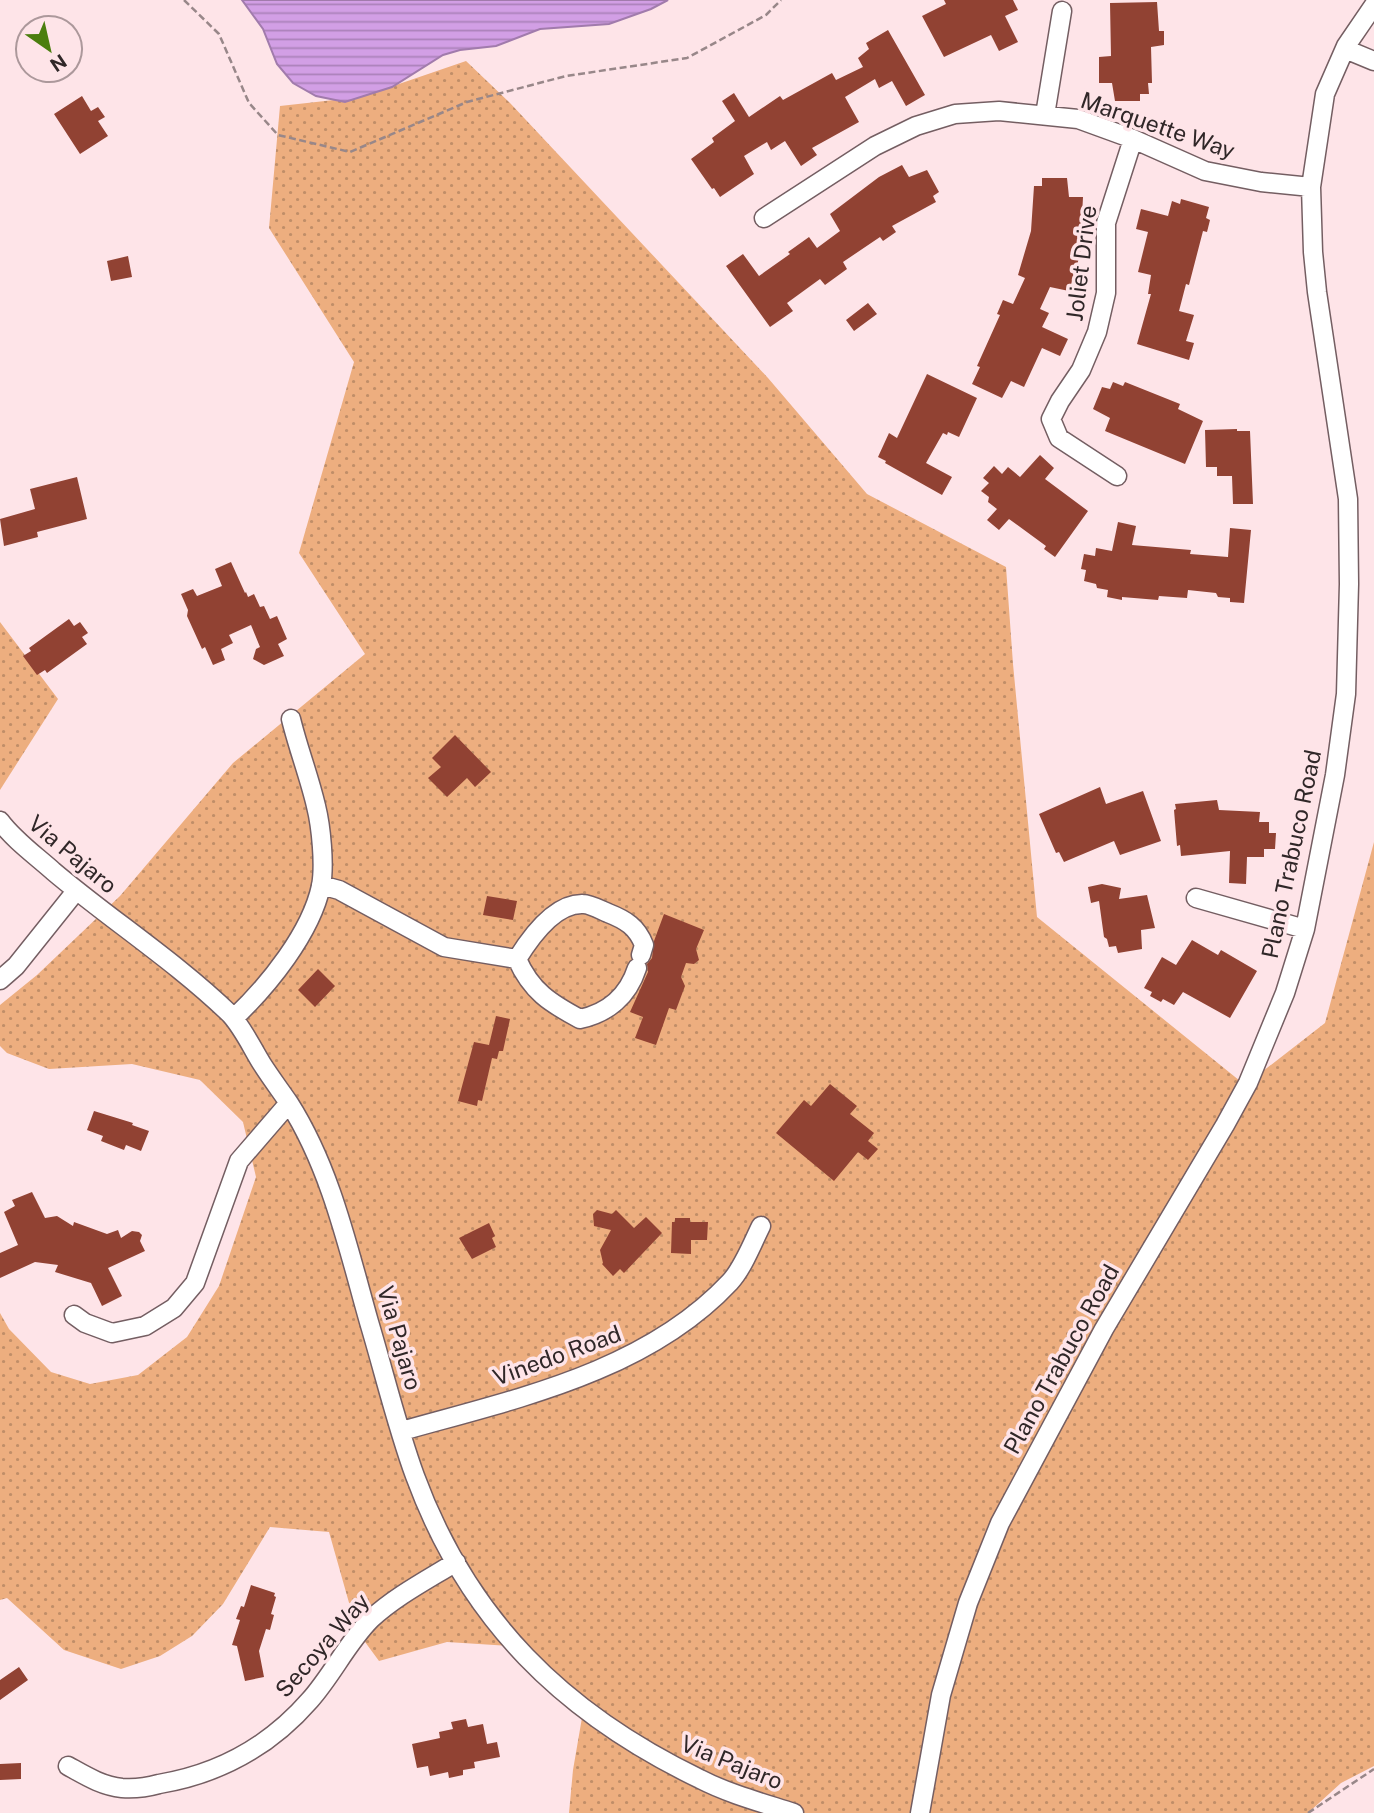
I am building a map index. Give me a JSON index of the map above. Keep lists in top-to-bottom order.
{
  "streets": {
    "street": [
      "Marquette Way",
      "Joliet Drive",
      "Via Pajaro",
      "Plano Trabuco Road",
      "Vinedo Road",
      "Secoya Way"
    ]
  },
  "crossings": [
    ["Marquette Way", "Joliet Drive"],
    ["Marquette Way", "Plano Trabuco Road"],
    ["Via Pajaro", "Vinedo Road"],
    ["Via Pajaro", "Secoya Way"]
  ],
  "north": "bottom right"
}
